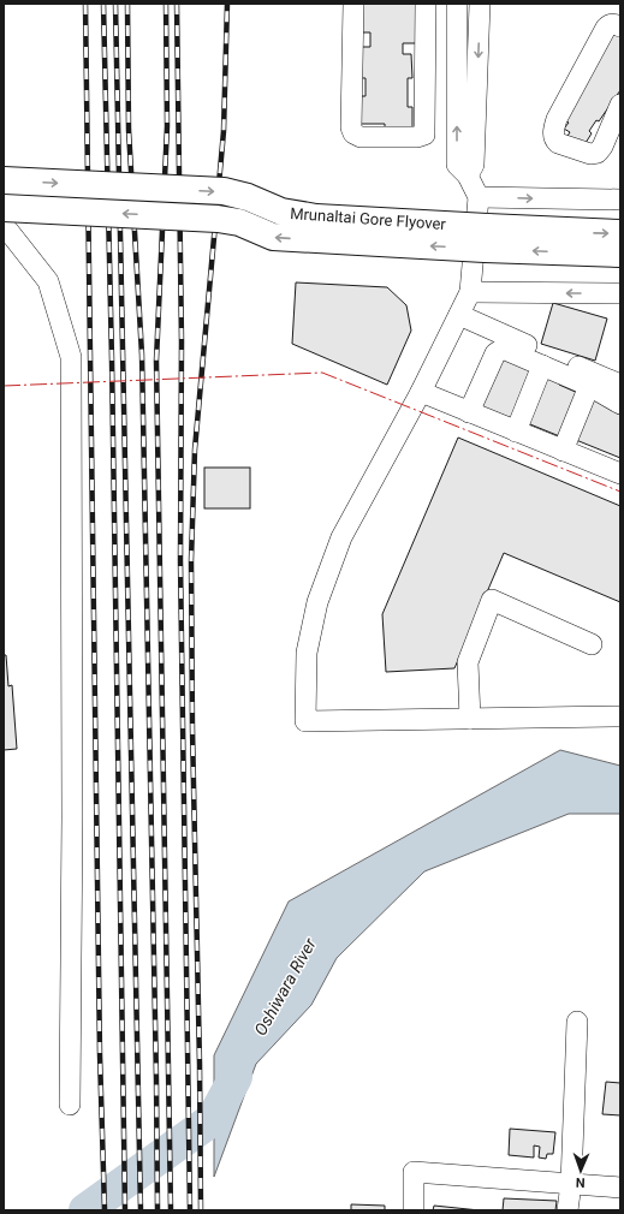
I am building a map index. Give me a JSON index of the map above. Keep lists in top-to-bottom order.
{
  "streets": {
    "main road": ["Mrunaltai Gore Flyover"]
  },
  "water": ["Oshiwara River"],
  "north": "bottom"
}
